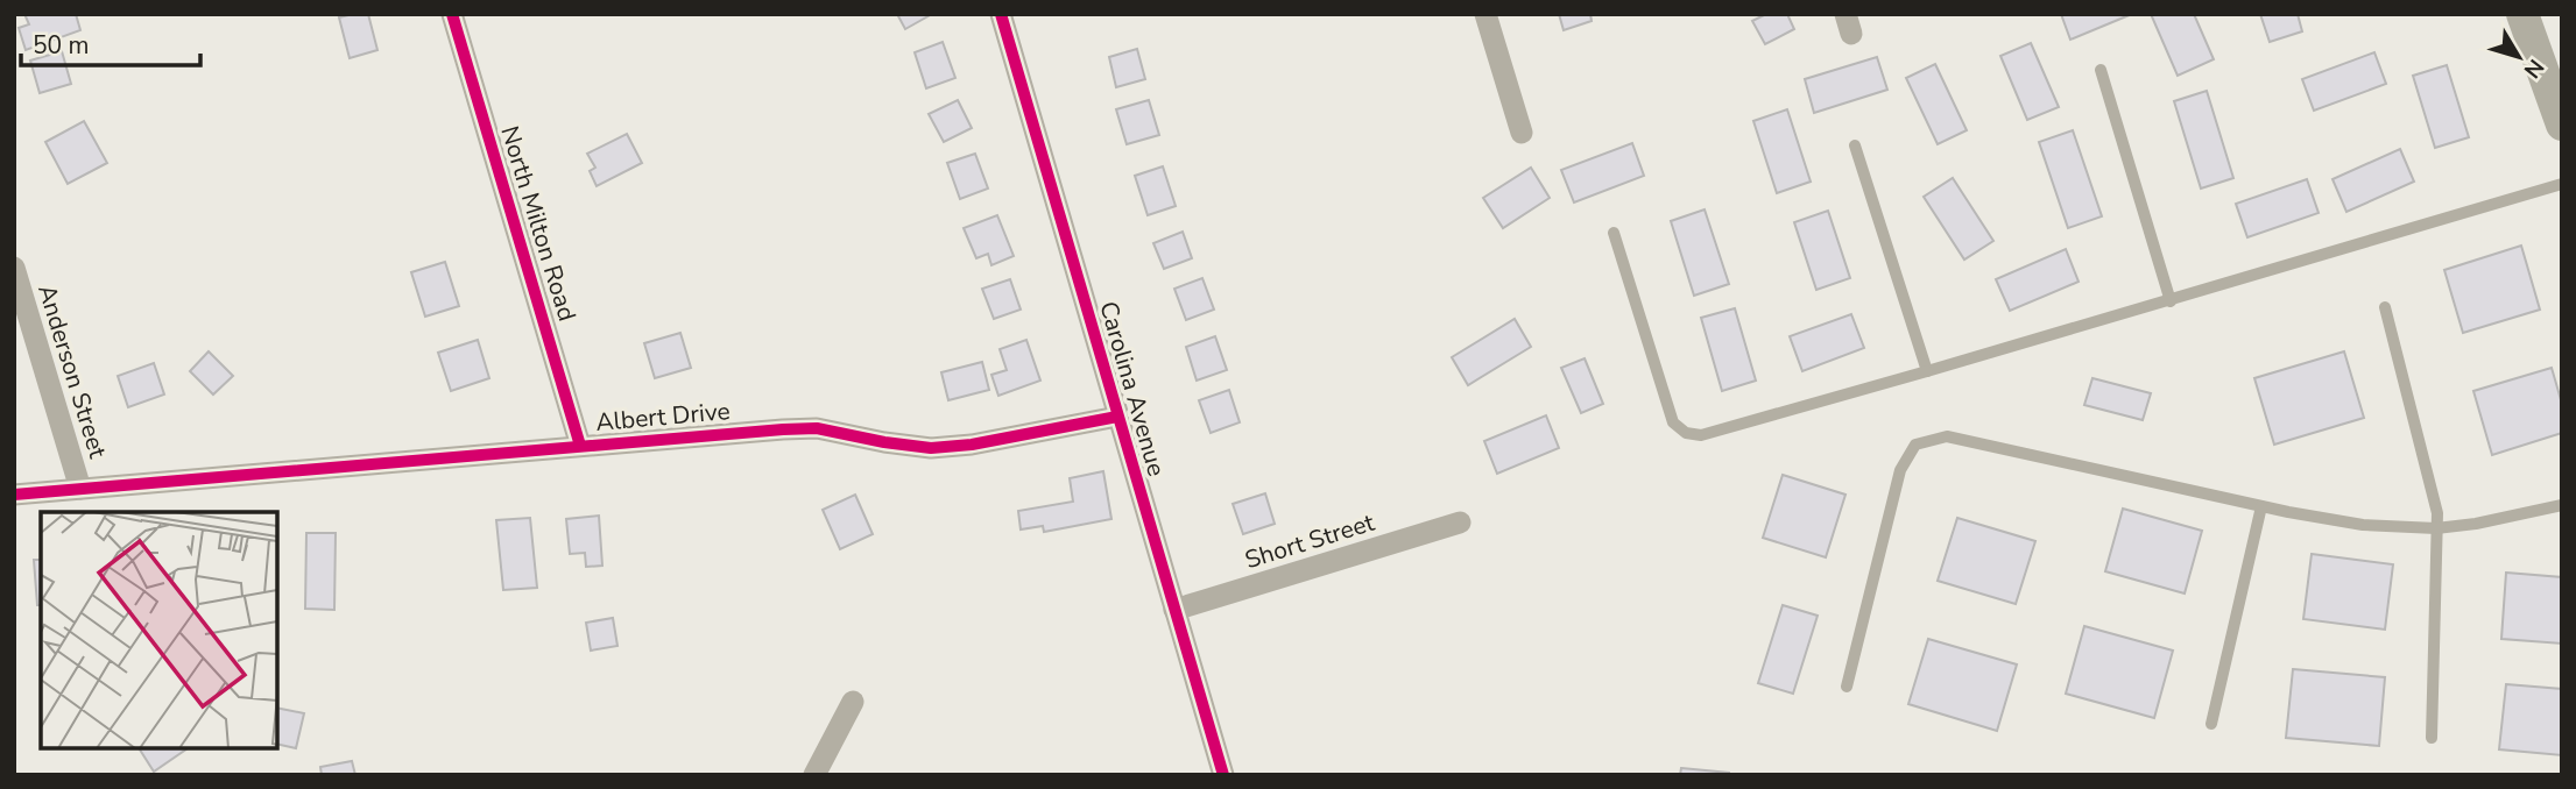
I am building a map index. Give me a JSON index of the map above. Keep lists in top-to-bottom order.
{
  "streets": {
    "street": [
      "North Milton Road",
      "Anderson Street",
      "Carolina Avenue",
      "Albert Drive",
      "Short Street"
    ]
  },
  "crossings": [
    ["North Milton Road", "Albert Drive"],
    ["Anderson Street", "Albert Drive"],
    ["Carolina Avenue", "Albert Drive"],
    ["Carolina Avenue", "Short Street"]
  ],
  "scale_bar": "50 m",
  "north": "bottom right"
}
